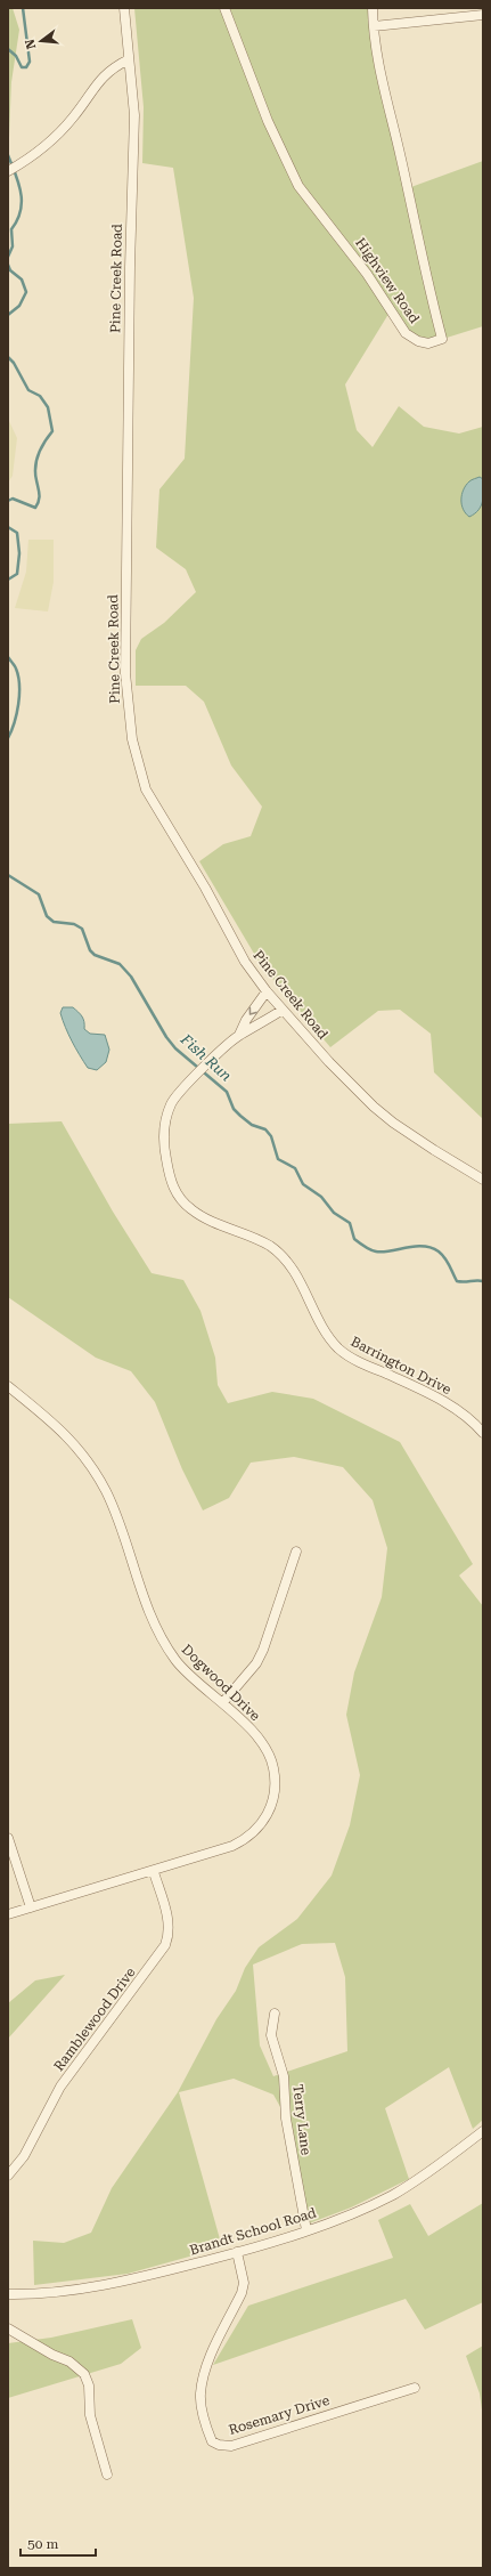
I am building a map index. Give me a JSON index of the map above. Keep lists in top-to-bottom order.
{
  "streets": {
    "street": [
      "Pine Creek Road",
      "Highview Road",
      "Barrington Drive",
      "Dogwood Drive",
      "Ramblewood Drive",
      "Terry Lane",
      "Brandt School Road",
      "Rosemary Drive"
    ]
  },
  "crossings": [
    ["Pine Creek Road", "Barrington Drive"],
    ["Dogwood Drive", "Ramblewood Drive"],
    ["Terry Lane", "Brandt School Road"],
    ["Brandt School Road", "Rosemary Drive"]
  ],
  "water": ["Fish Run"],
  "scale_bar": "50 m",
  "north": "left"
}
